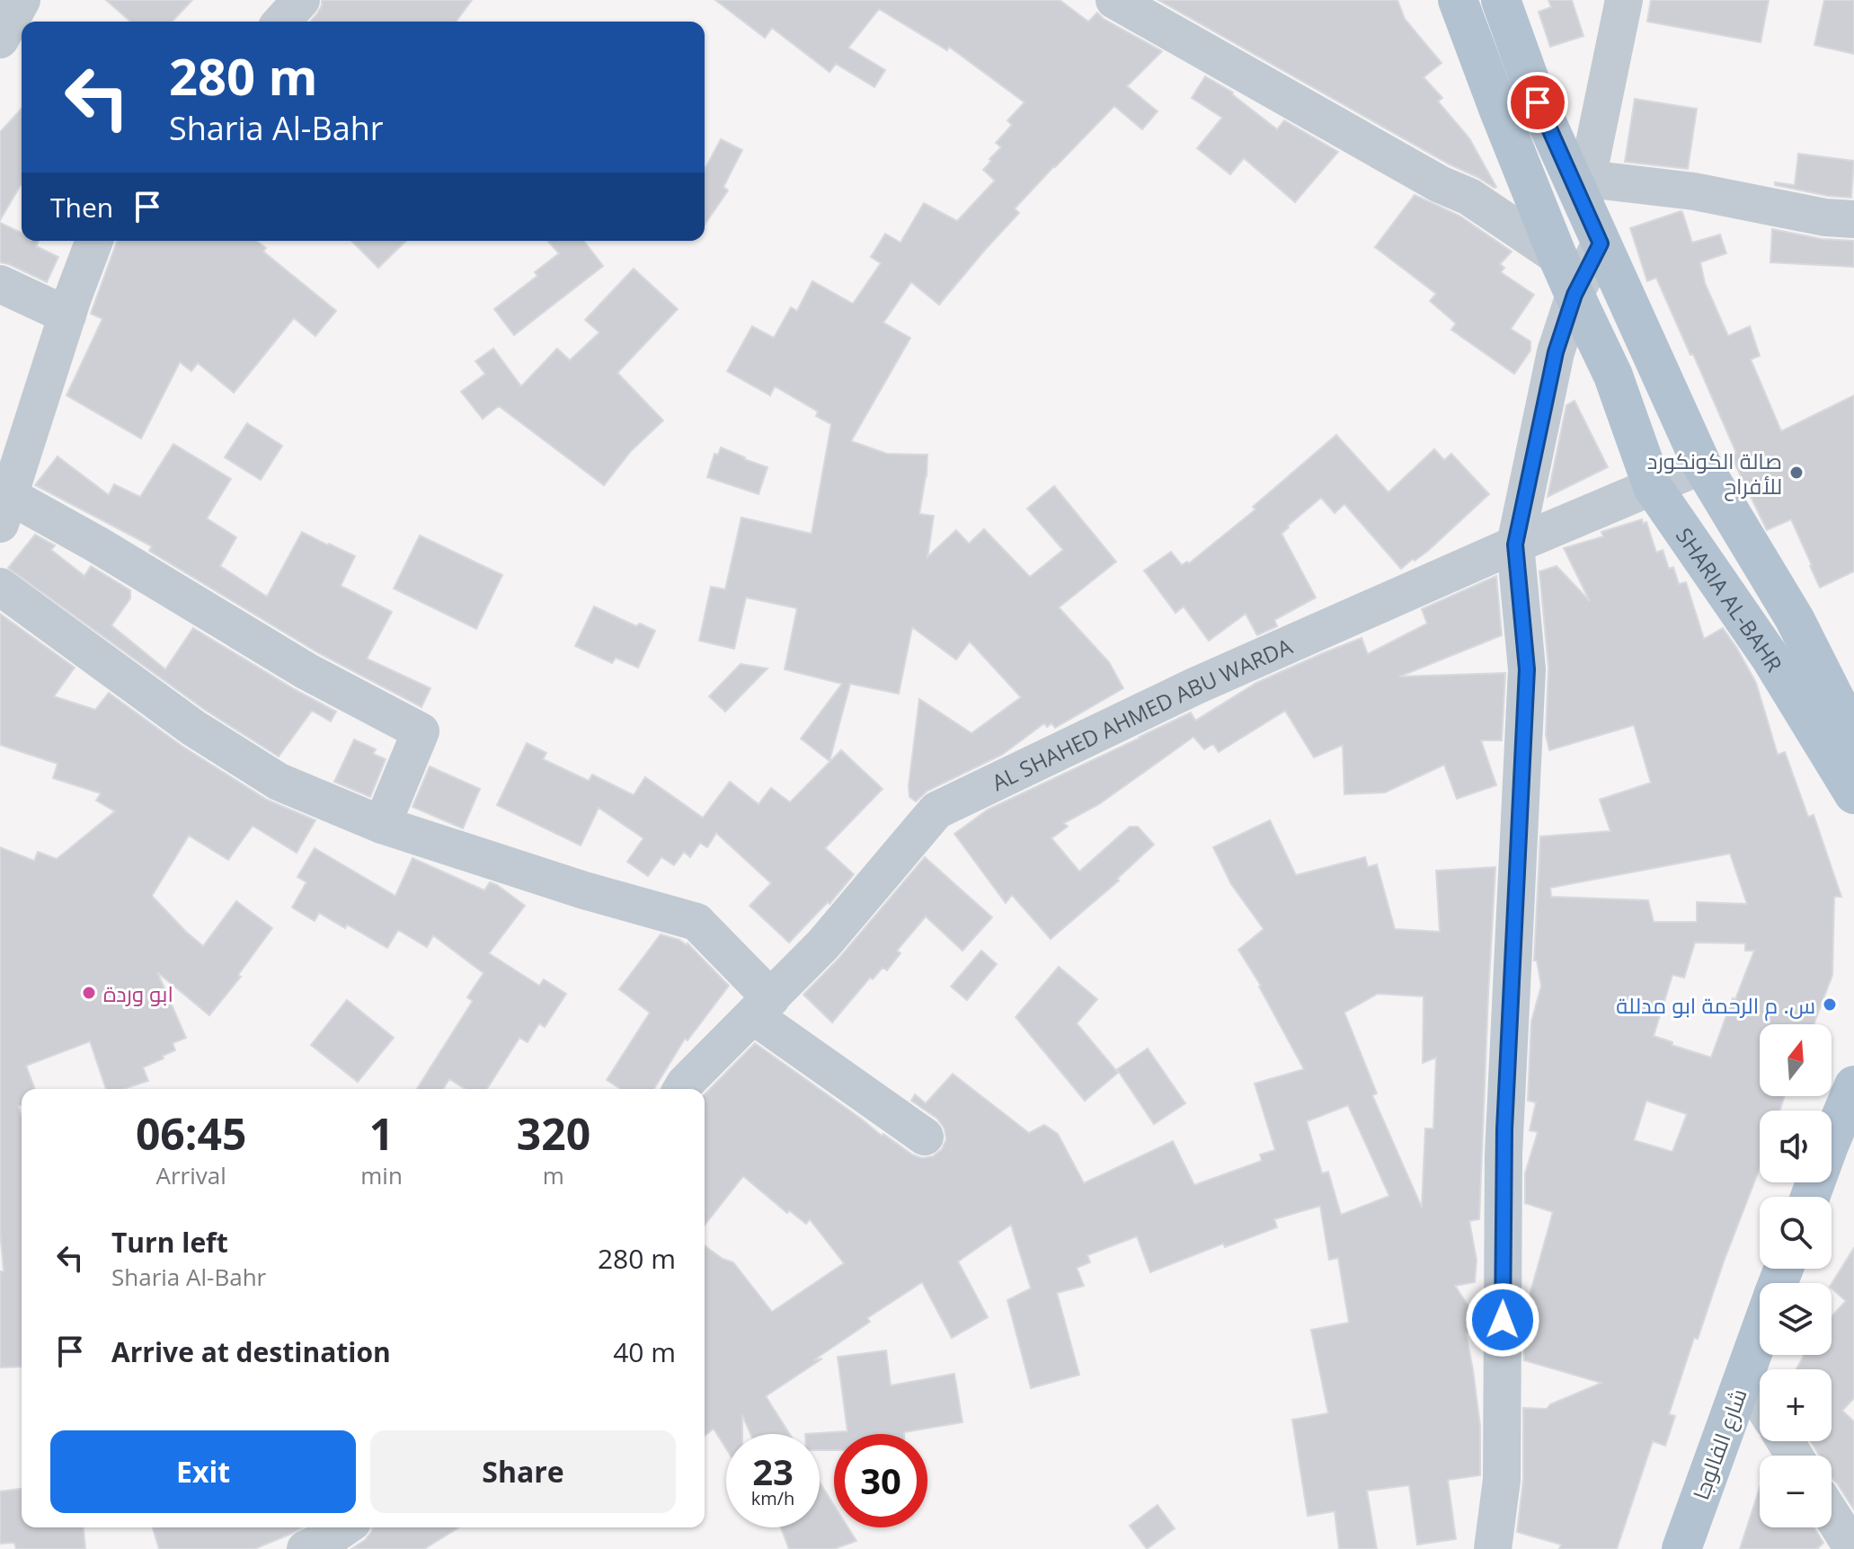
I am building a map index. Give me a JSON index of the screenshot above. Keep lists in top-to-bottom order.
{
  "streets": {
    "main road": ["SHARIA AL-BAHR", "شارع الفالوجا"],
    "street": ["AL SHAHED AHMED ABU WARDA"]
  },
  "crossings": [
    ["SHARIA AL-BAHR", "AL SHAHED AHMED ABU WARDA"]
  ],
  "places": ["صالة الكونكورد للأفراح", "ابو وردة", "س. م الرحمة ابو مدللة"],
  "north": "top",
  "page": {
    "turn": ["280 m", "Sharia Al-Bahr"],
    "then": "Then",
    "map_buttons": ["+", "−"],
    "eta": [
      "06:45",
      "Arrival",
      "1",
      "min",
      "320",
      "m"
    ],
    "list": [
      {
        "name": "Turn left",
        "note": "Sharia Al-Bahr",
        "value": "280 m"
      },
      {
        "name": "Arrive at destination",
        "value": "40 m"
      }
    ],
    "buttons": ["Exit", "Share"],
    "speed": "23 km/h",
    "limit": "30"
  }
}
